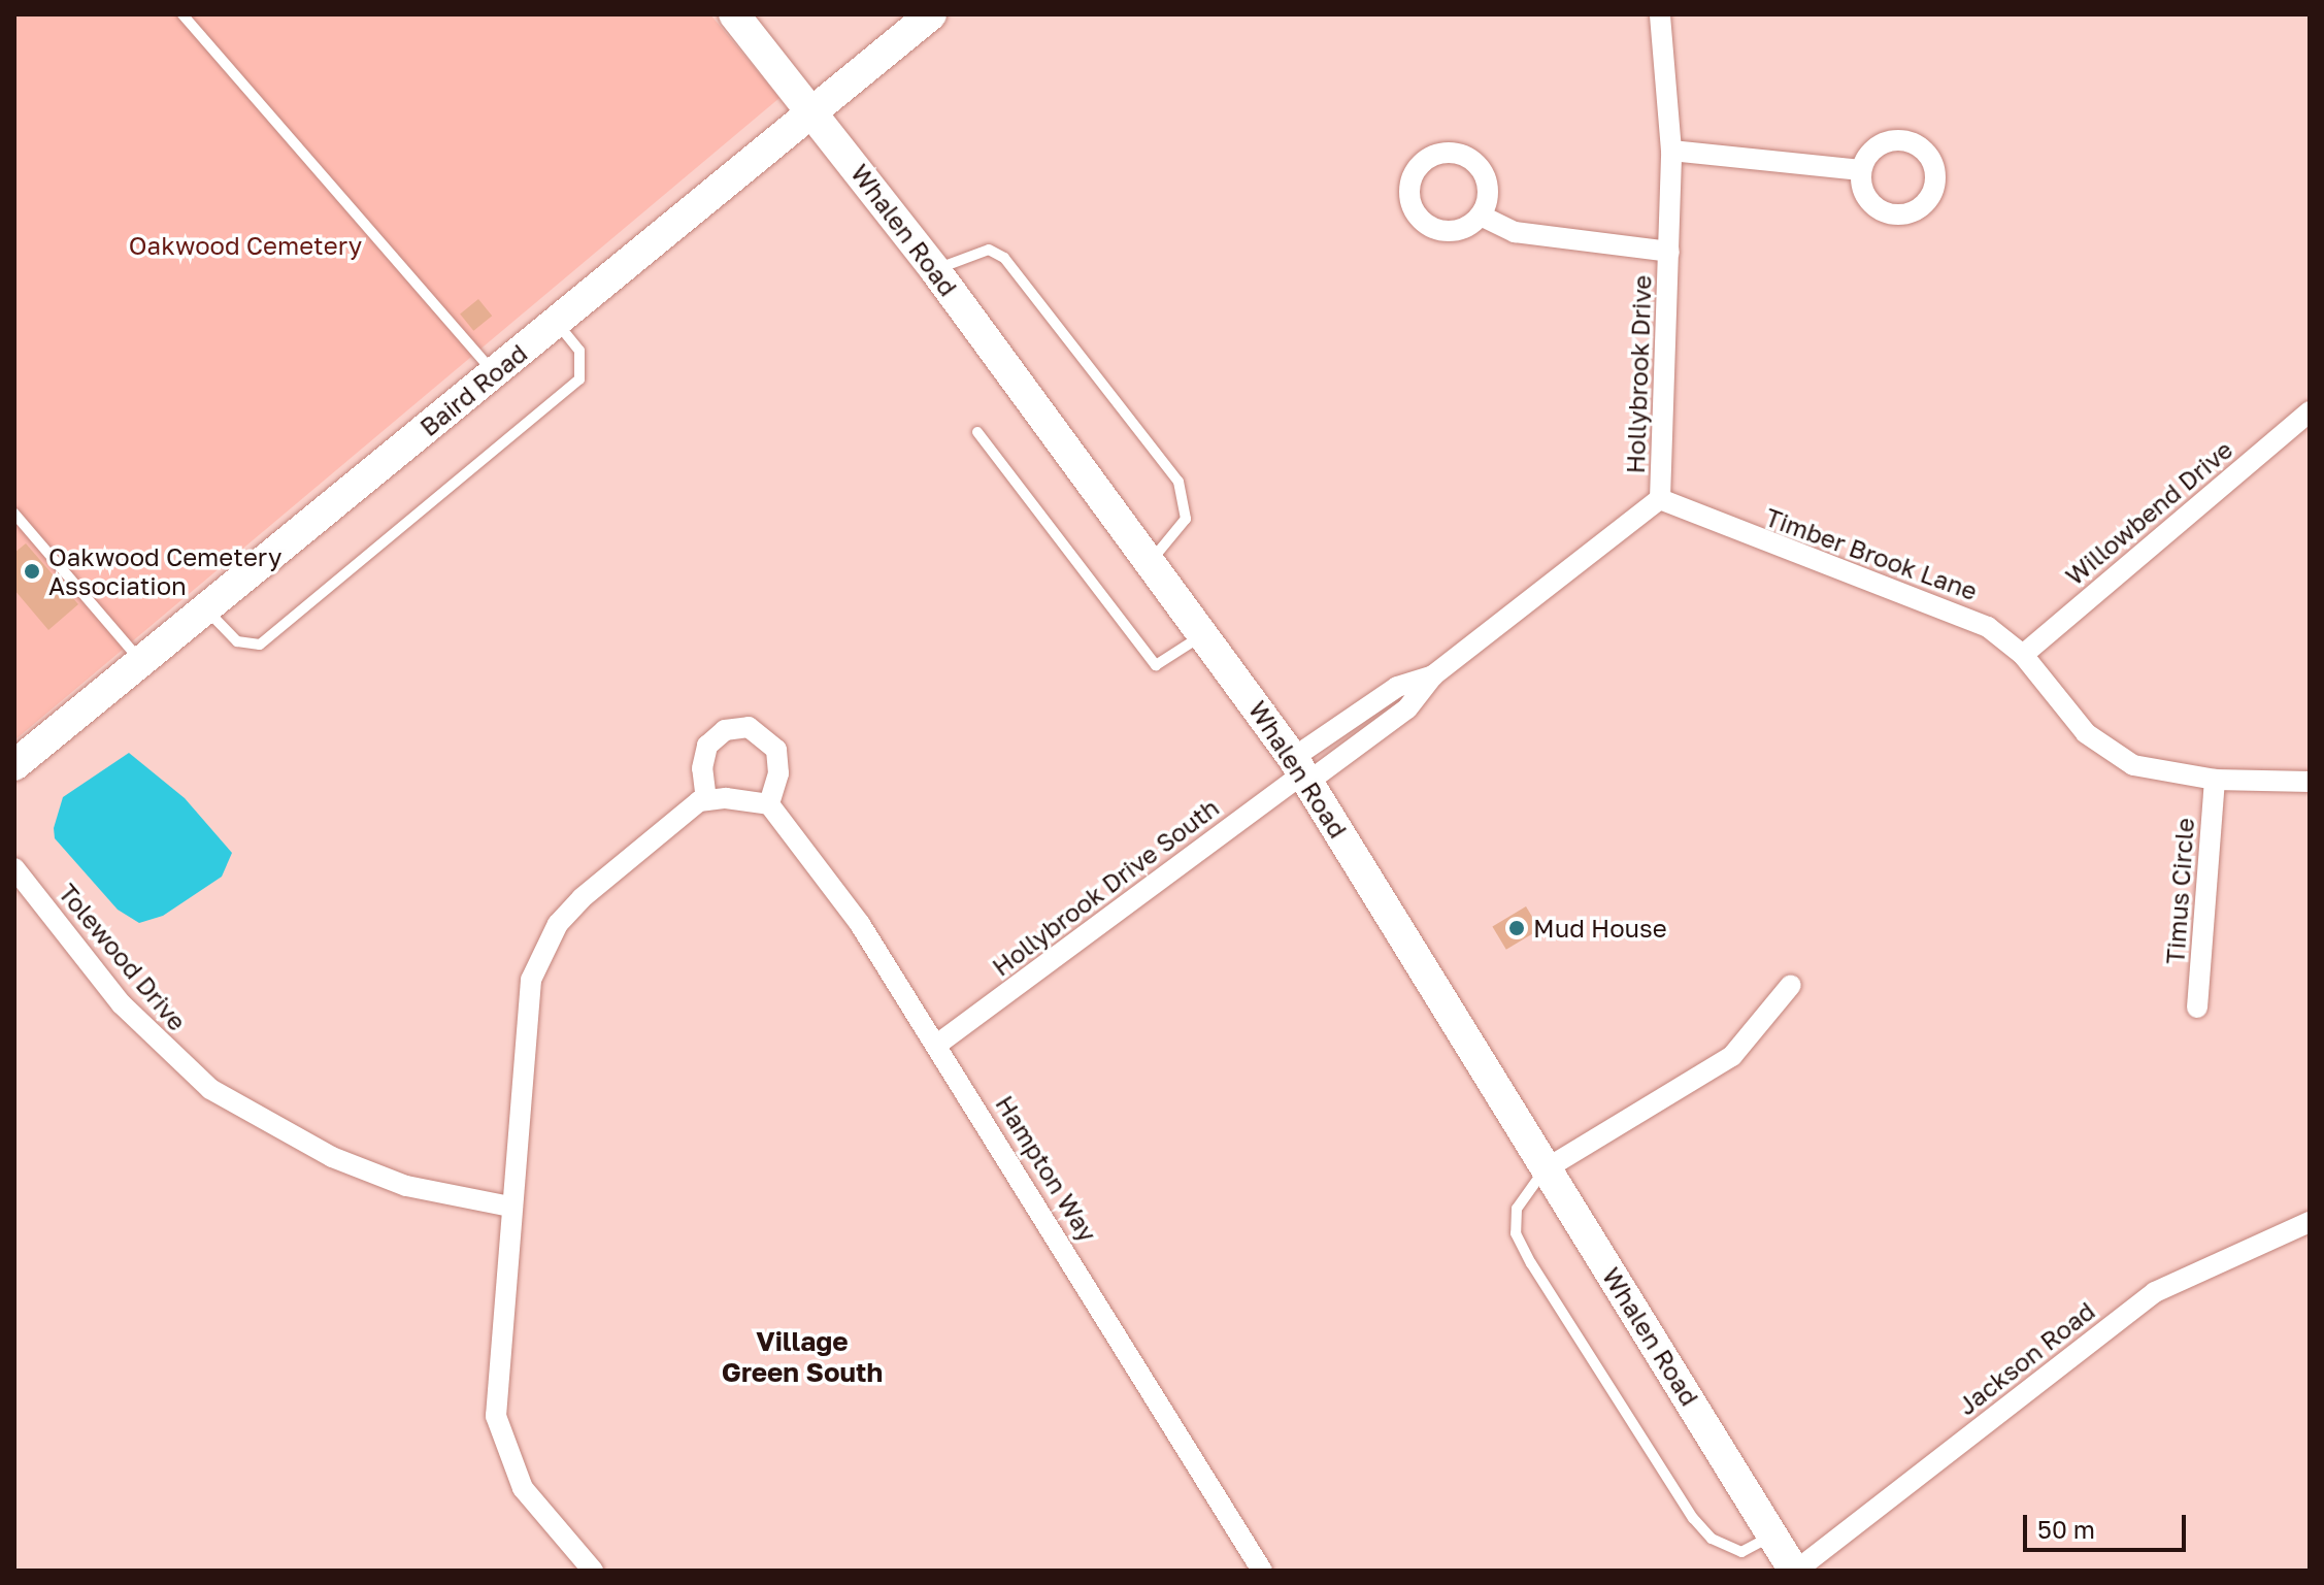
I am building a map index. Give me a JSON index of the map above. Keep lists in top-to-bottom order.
{
  "streets": {
    "street": [
      "Whalen Road",
      "Hollybrook Drive",
      "Baird Road",
      "Willowbend Drive",
      "Timber Brook Lane",
      "Hollybrook Drive South",
      "Timus Circle",
      "Tolewood Drive",
      "Hampton Way",
      "Jackson Road"
    ]
  },
  "crossings": [
    ["Whalen Road", "Hollybrook Drive"],
    ["Whalen Road", "Baird Road"],
    ["Whalen Road", "Hollybrook Drive South"],
    ["Whalen Road", "Jackson Road"],
    ["Hollybrook Drive", "Timber Brook Lane"],
    ["Hollybrook Drive", "Hollybrook Drive South"],
    ["Willowbend Drive", "Timber Brook Lane"],
    ["Timber Brook Lane", "Timus Circle"],
    ["Hollybrook Drive South", "Hampton Way"]
  ],
  "districts": ["Village Green South"],
  "parks": ["Oakwood Cemetery"],
  "places": ["Oakwood Cemetery Association", "Mud House"],
  "scale_bar": "50 m"
}
